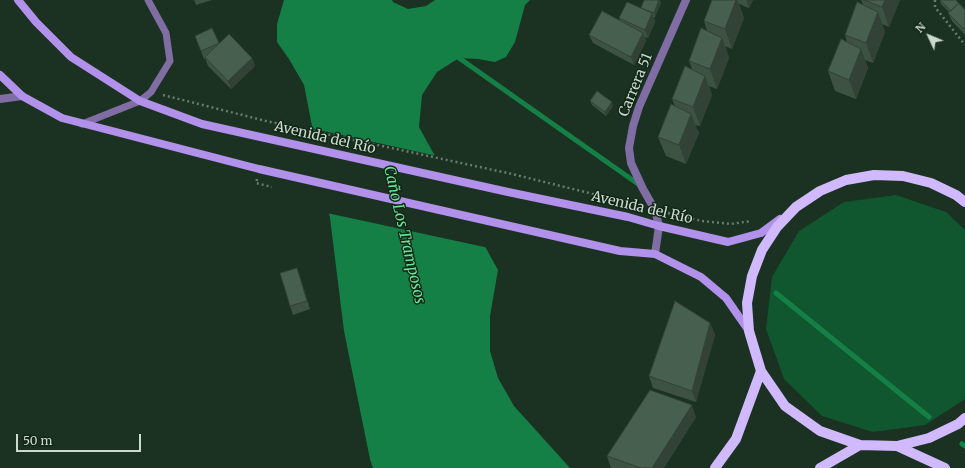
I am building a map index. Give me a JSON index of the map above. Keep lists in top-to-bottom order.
{
  "streets": {
    "main road": ["Avenida del Río"],
    "street": ["Carrera 51"]
  },
  "crossings": [
    ["Carrera 51", "Avenida del Río"]
  ],
  "water": ["Caño Los Tramposos"],
  "scale_bar": "50 m",
  "north": "top left"
}
